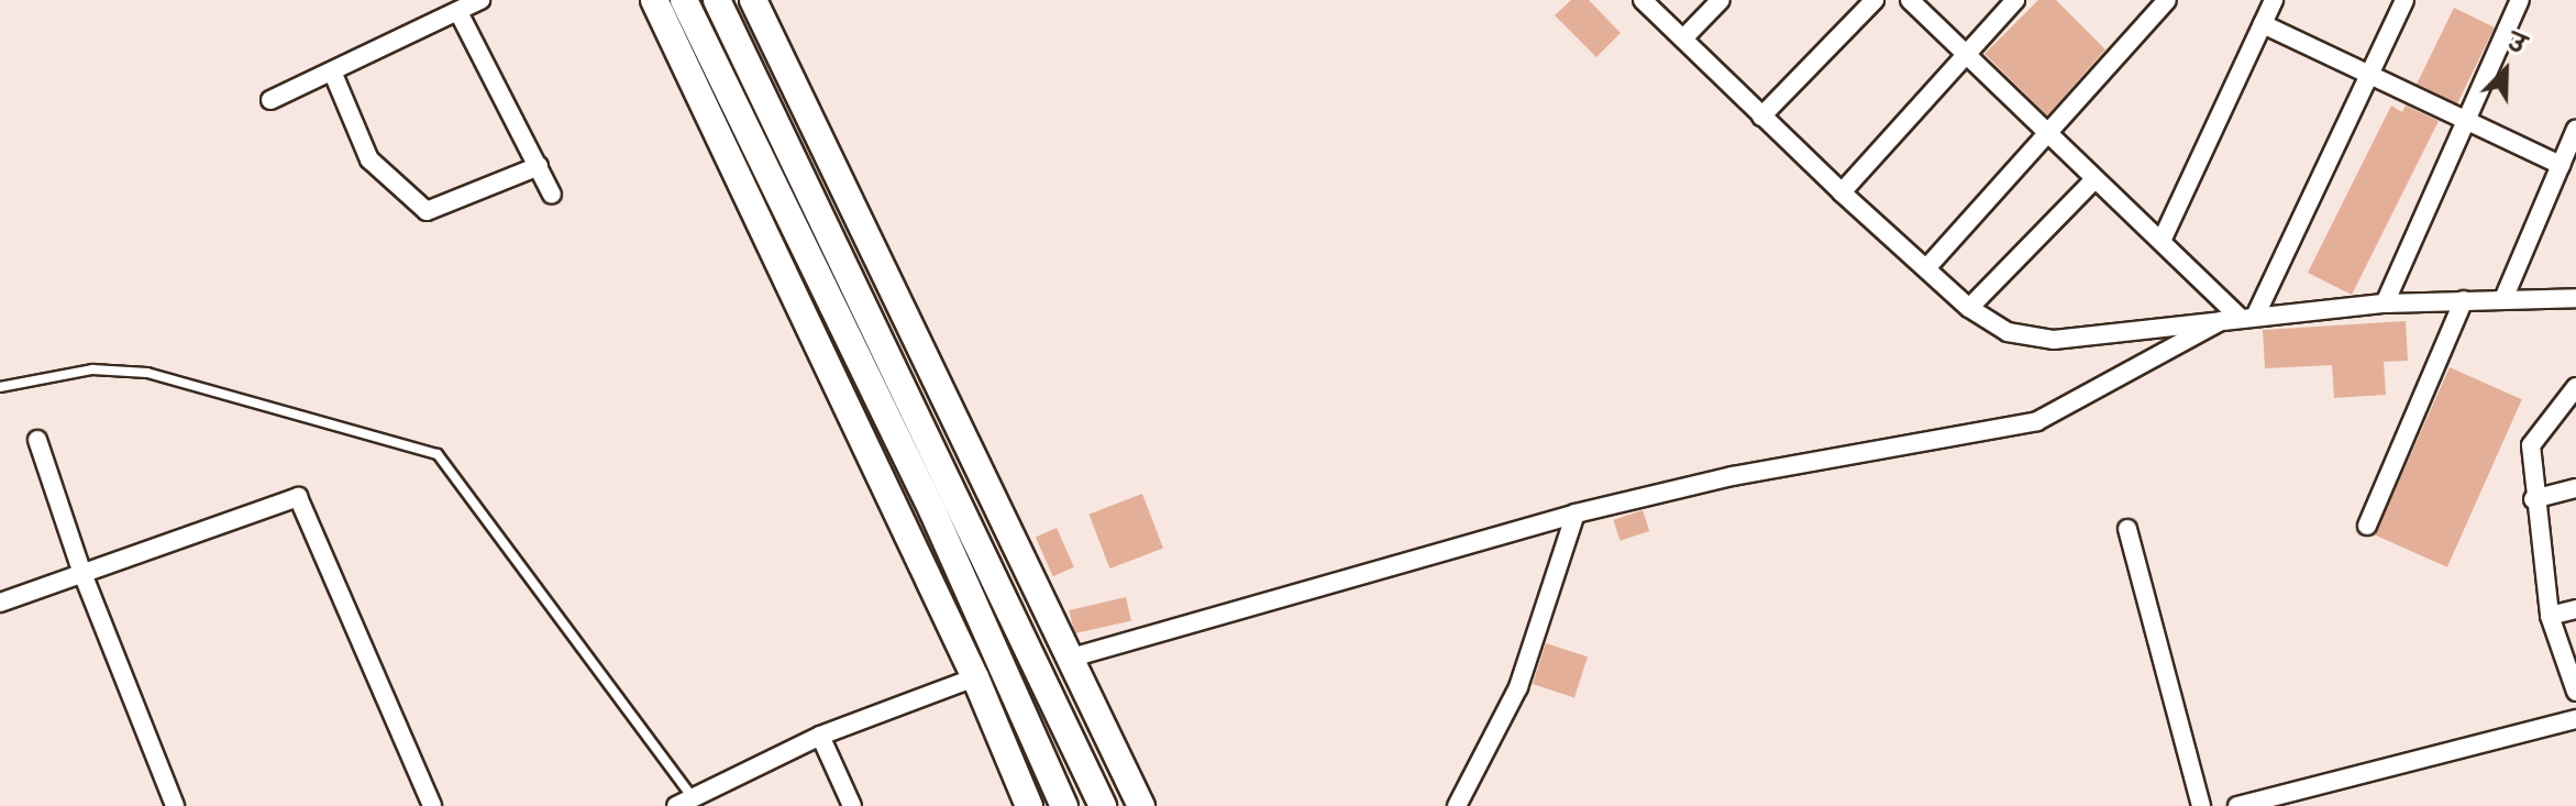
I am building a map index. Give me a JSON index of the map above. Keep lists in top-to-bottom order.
{
  "north": "top right"
}
